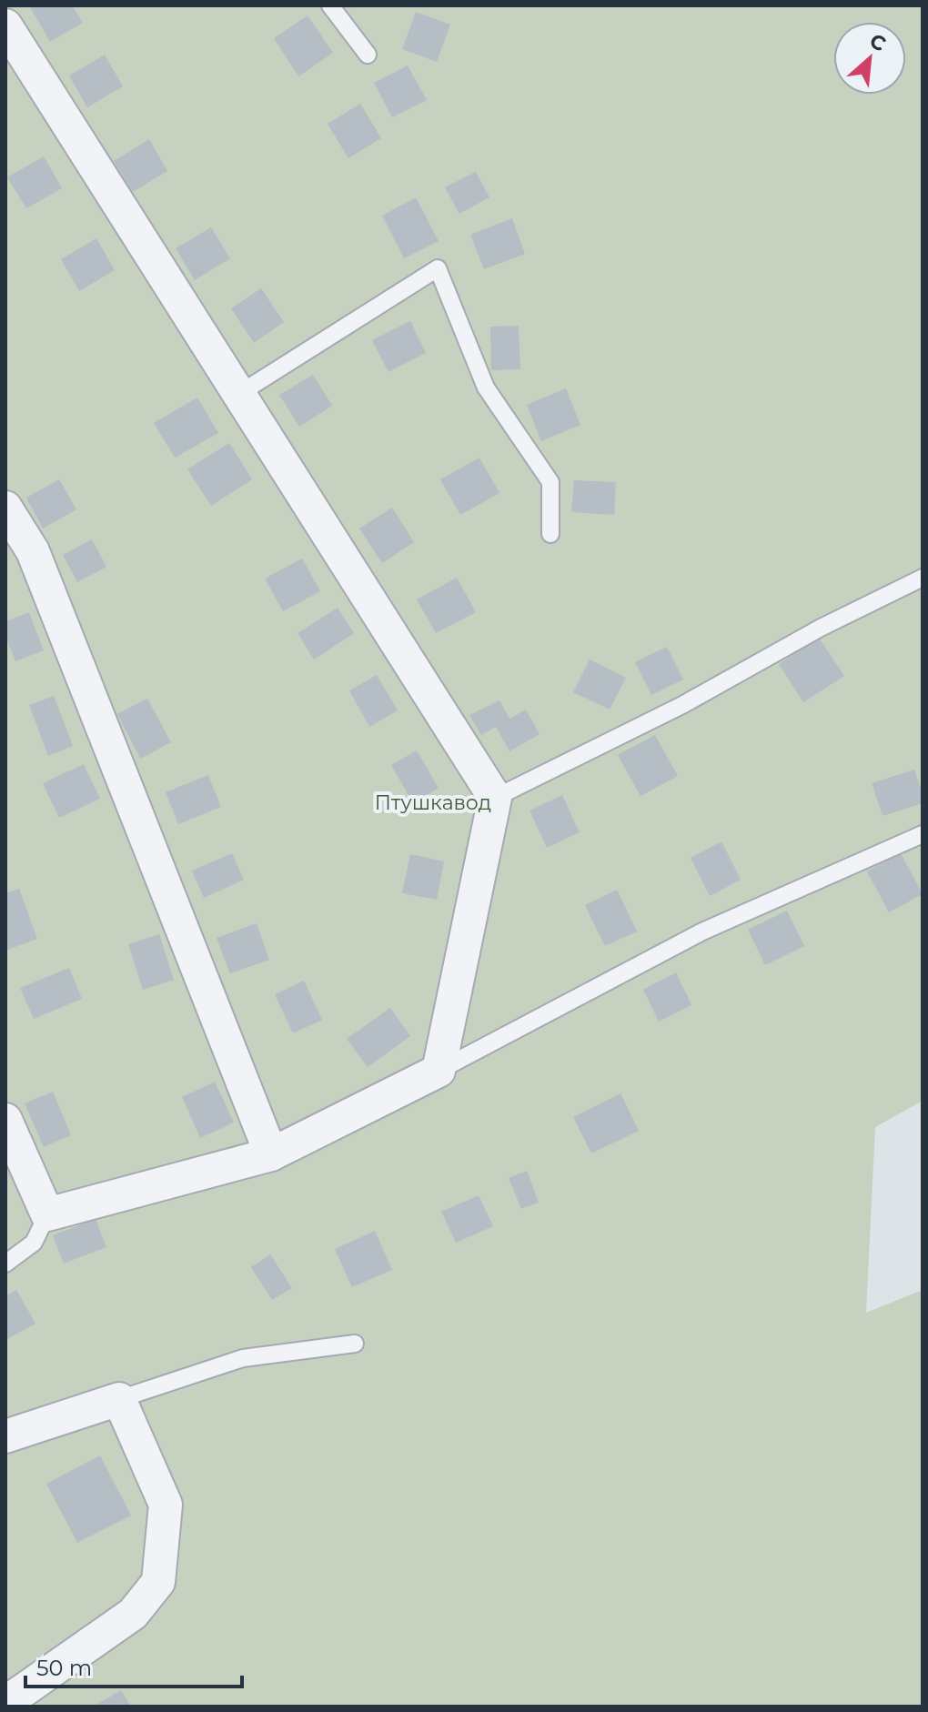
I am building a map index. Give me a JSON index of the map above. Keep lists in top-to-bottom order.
{
  "parks": ["Птушкавод"],
  "scale_bar": "50 m",
  "north": "top right"
}
